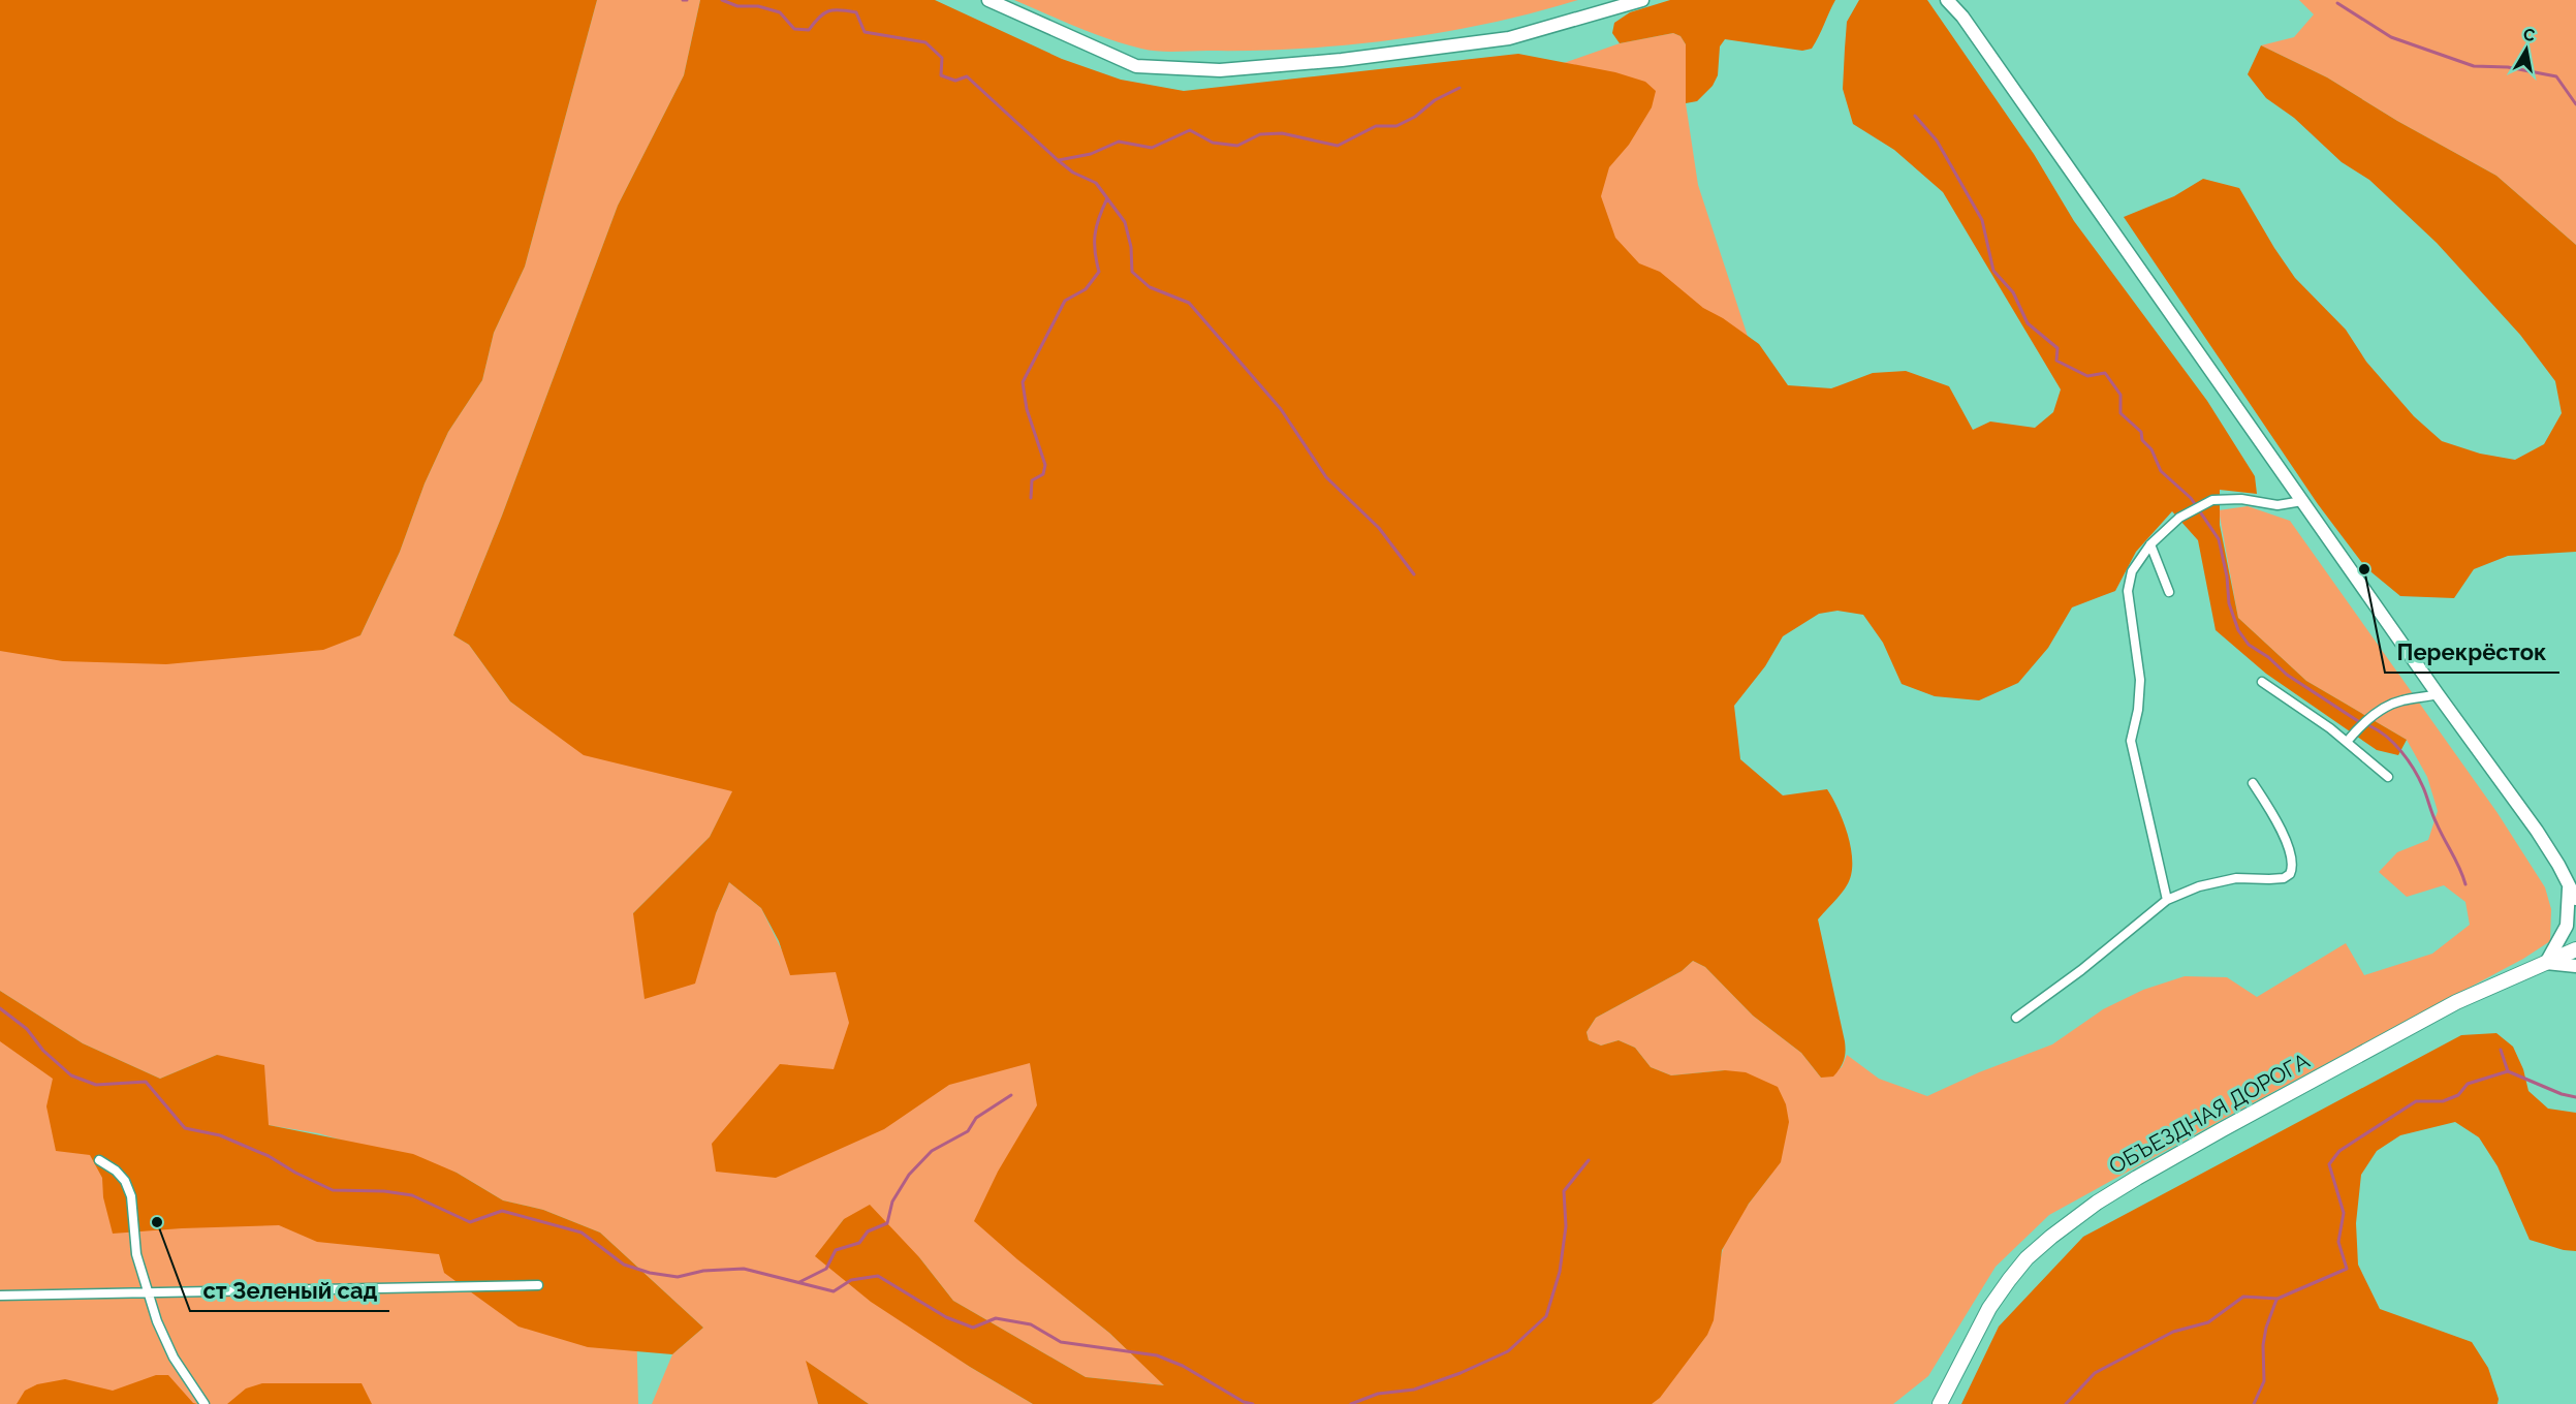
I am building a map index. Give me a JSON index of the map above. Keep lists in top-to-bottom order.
{
  "streets": {
    "main road": ["ОБЪЕЗДНАЯ ДОРОГА"]
  },
  "places": ["Перекрёсток", "ст Зеленый сад"],
  "north": "top"
}
